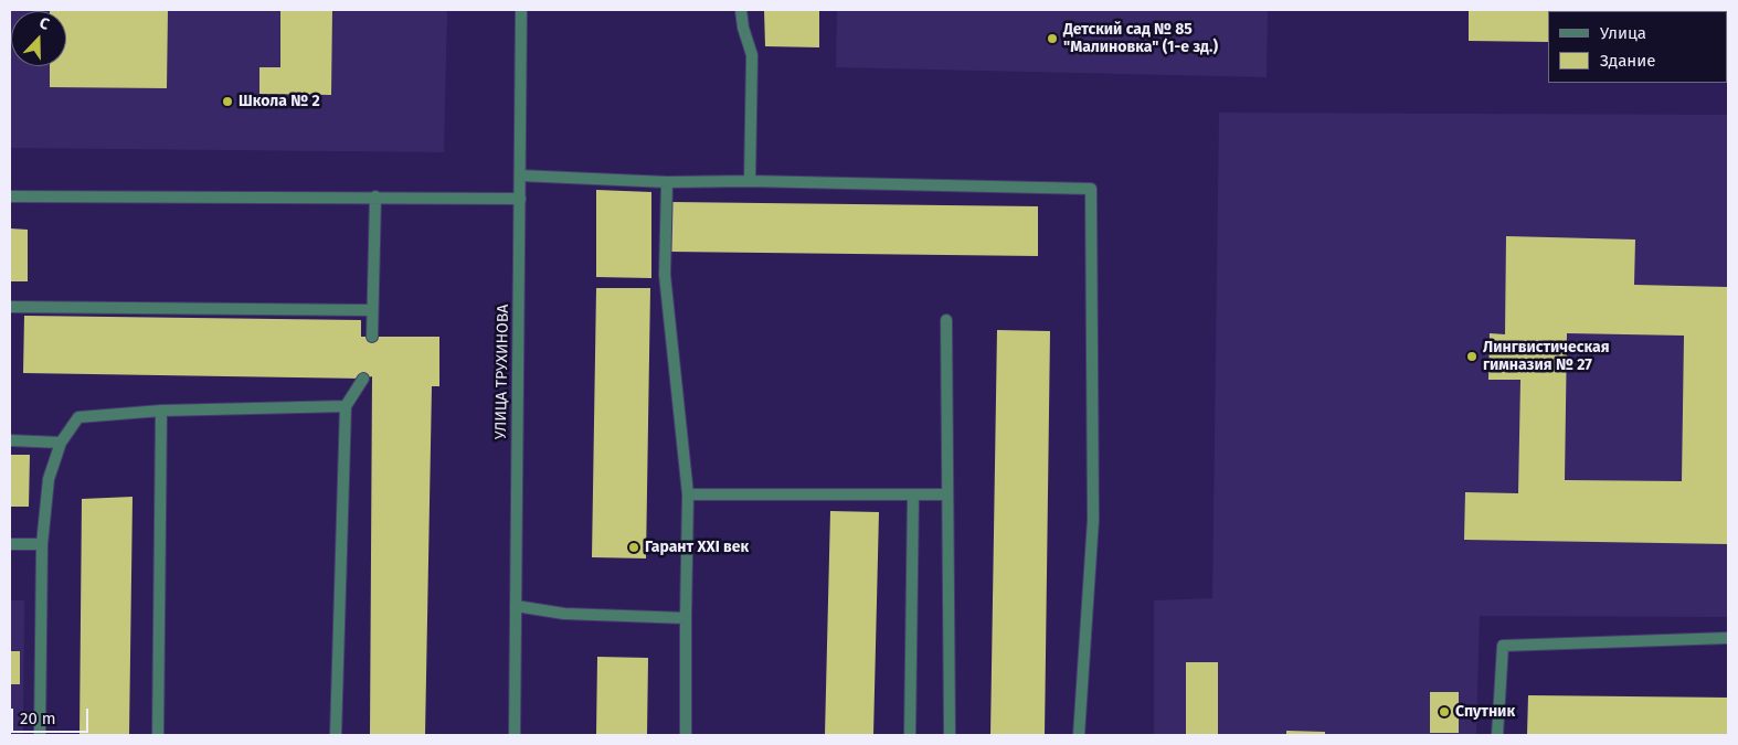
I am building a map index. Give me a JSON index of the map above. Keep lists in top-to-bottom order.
{
  "streets": {
    "street": ["УЛИЦА ТРУХИНОВА"]
  },
  "places": [
    "Детский сад № 85 \"Малиновка\" (1-е зд.)",
    "Школа № 2",
    "Лингвистическая гимназия № 27",
    "Гарант XXI век",
    "Спутник"
  ],
  "legend": ["Улица", "Здание"],
  "scale_bar": "20 m",
  "north": "top"
}
